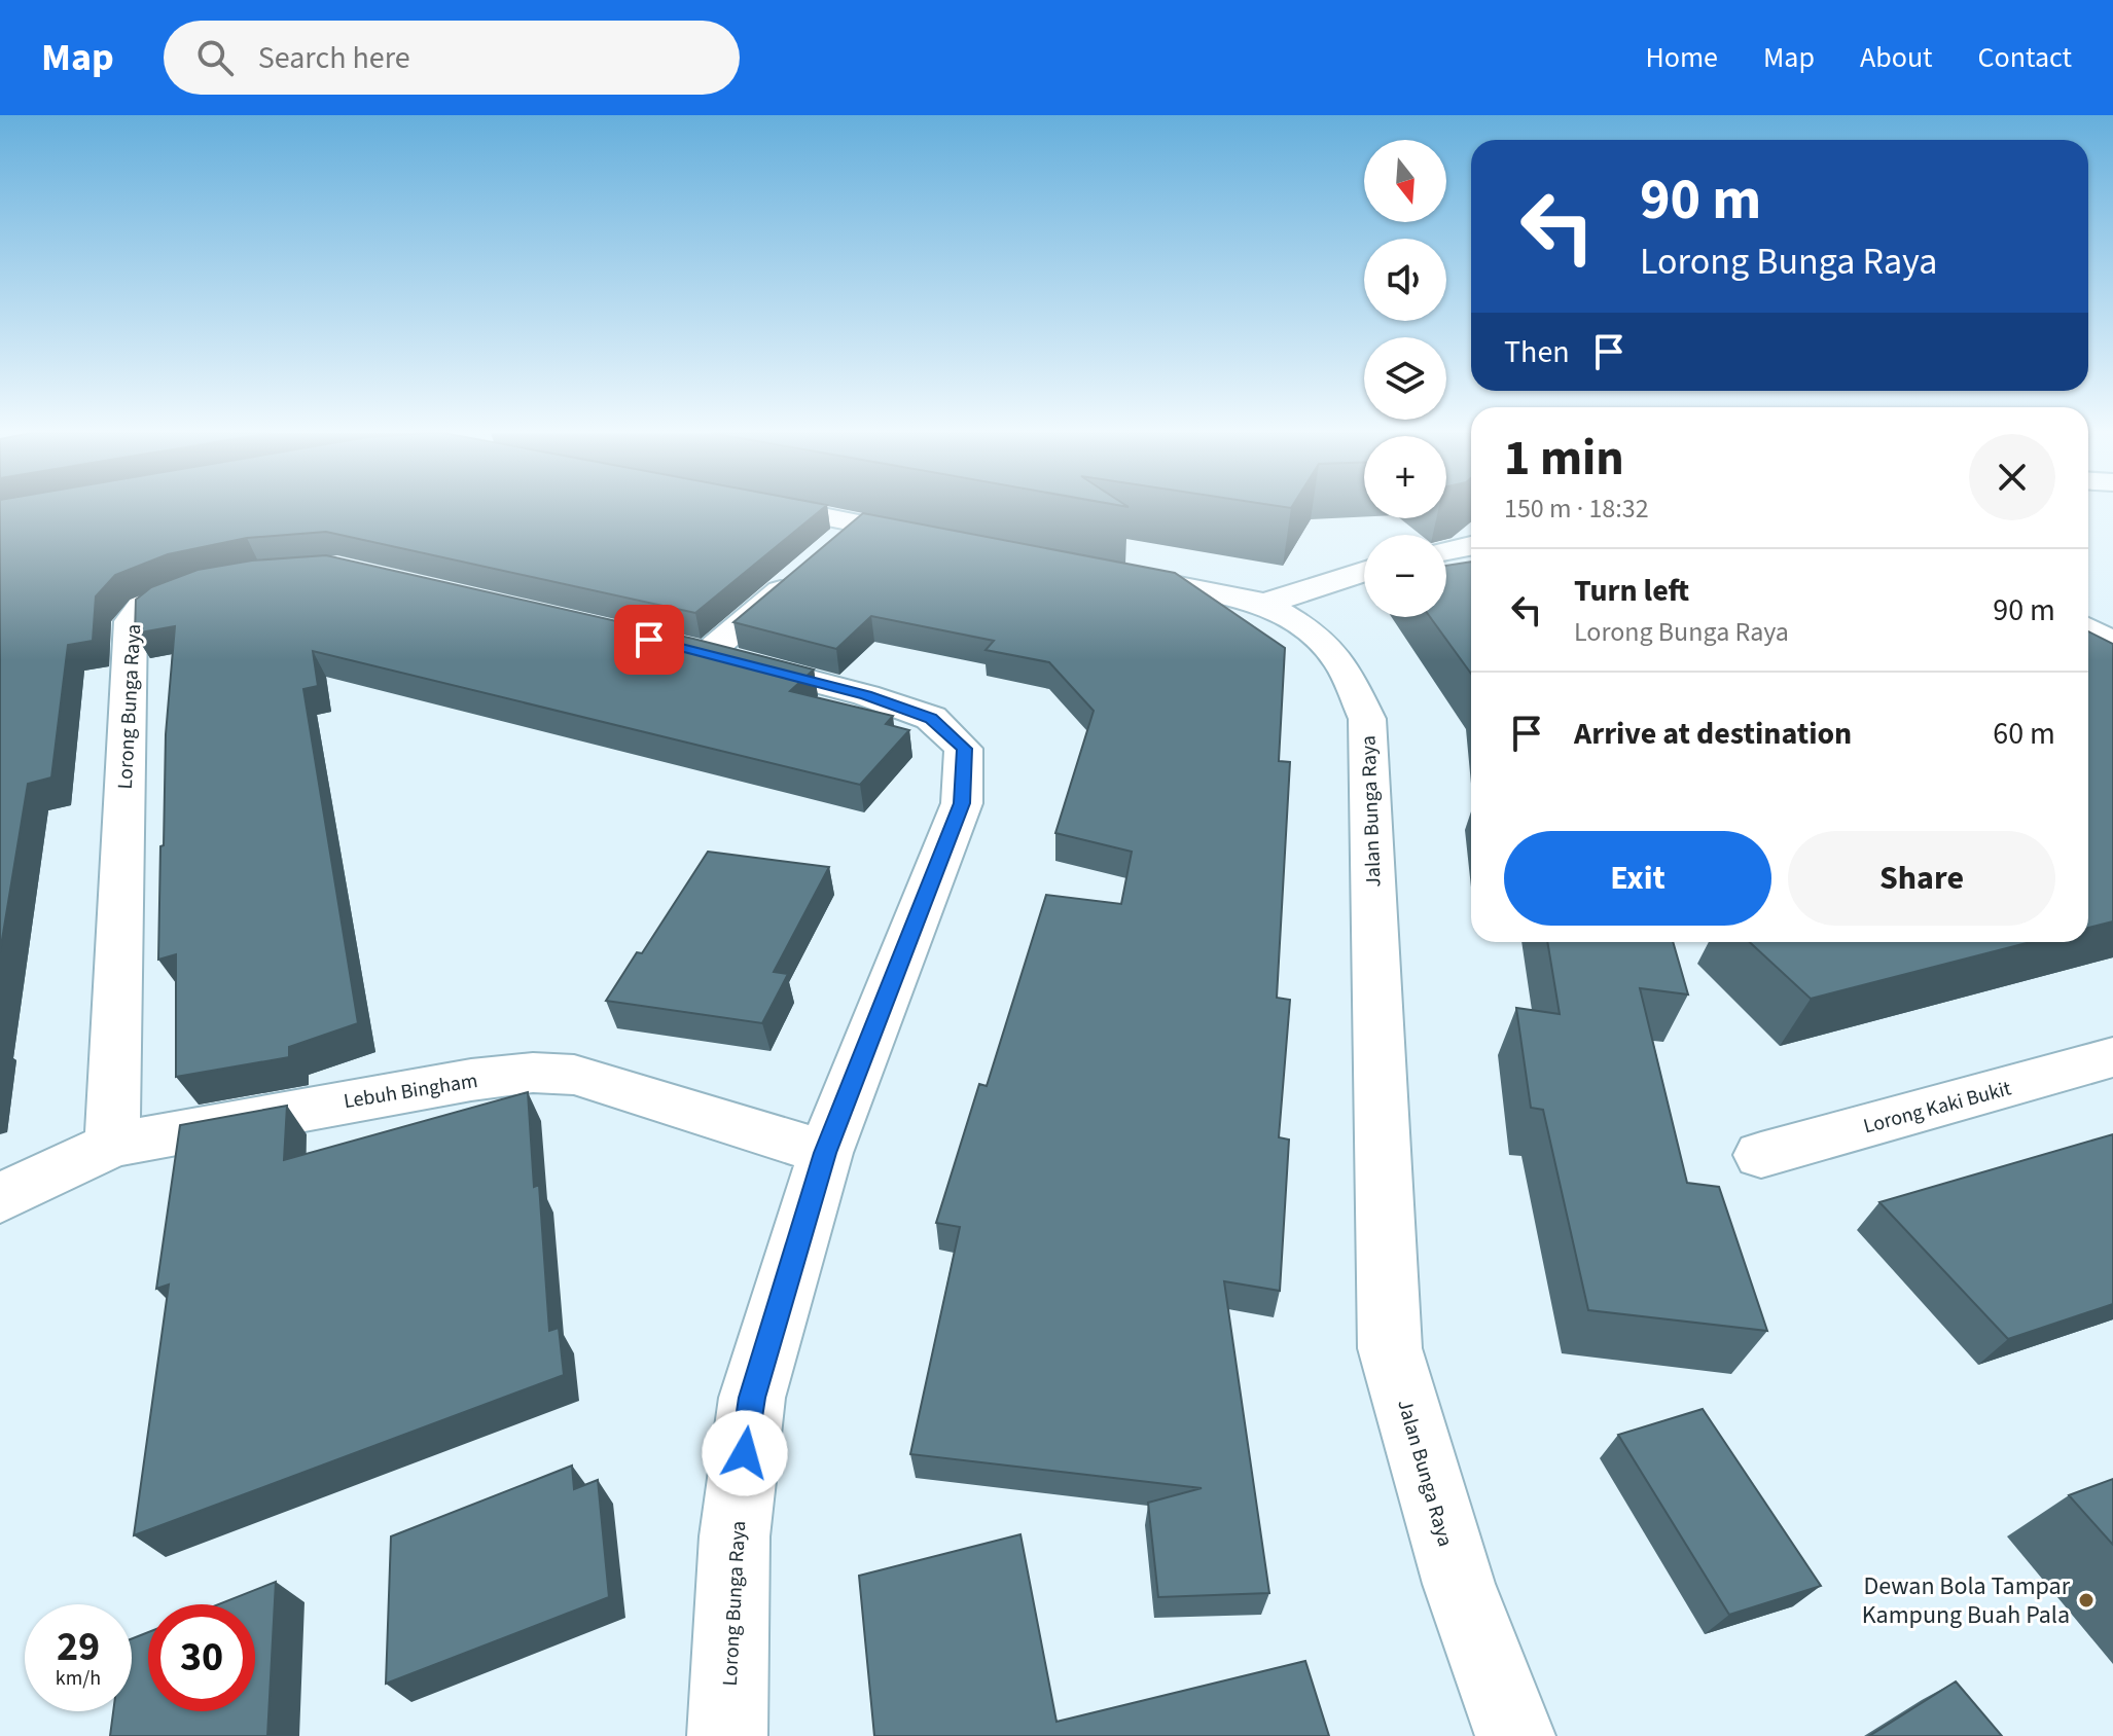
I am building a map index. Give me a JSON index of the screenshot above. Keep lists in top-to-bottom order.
{
  "streets": {
    "street": [
      "Lorong Bunga Raya",
      "Jalan Bunga Raya",
      "Lebuh Bingham",
      "Lorong Kaki Bukit"
    ]
  },
  "crossings": [
    ["Lorong Bunga Raya", "Lebuh Bingham"]
  ],
  "places": ["Dewan Bola Tampar Kampung Buah Pala"],
  "north": "bottom",
  "page": {
    "header": "Map",
    "search": "Search here",
    "nav": [
      "Home",
      "Map",
      "About",
      "Contact"
    ],
    "map_buttons": ["+", "−"],
    "turn": ["90 m", "Lorong Bunga Raya"],
    "then": "Then",
    "heading": ["1 min", "150 m · 18:32"],
    "list": [
      {
        "name": "Turn left",
        "note": "Lorong Bunga Raya",
        "value": "90 m"
      },
      {
        "name": "Arrive at destination",
        "value": "60 m"
      }
    ],
    "buttons": ["Exit", "Share"],
    "speed": "29 km/h",
    "limit": "30"
  }
}
